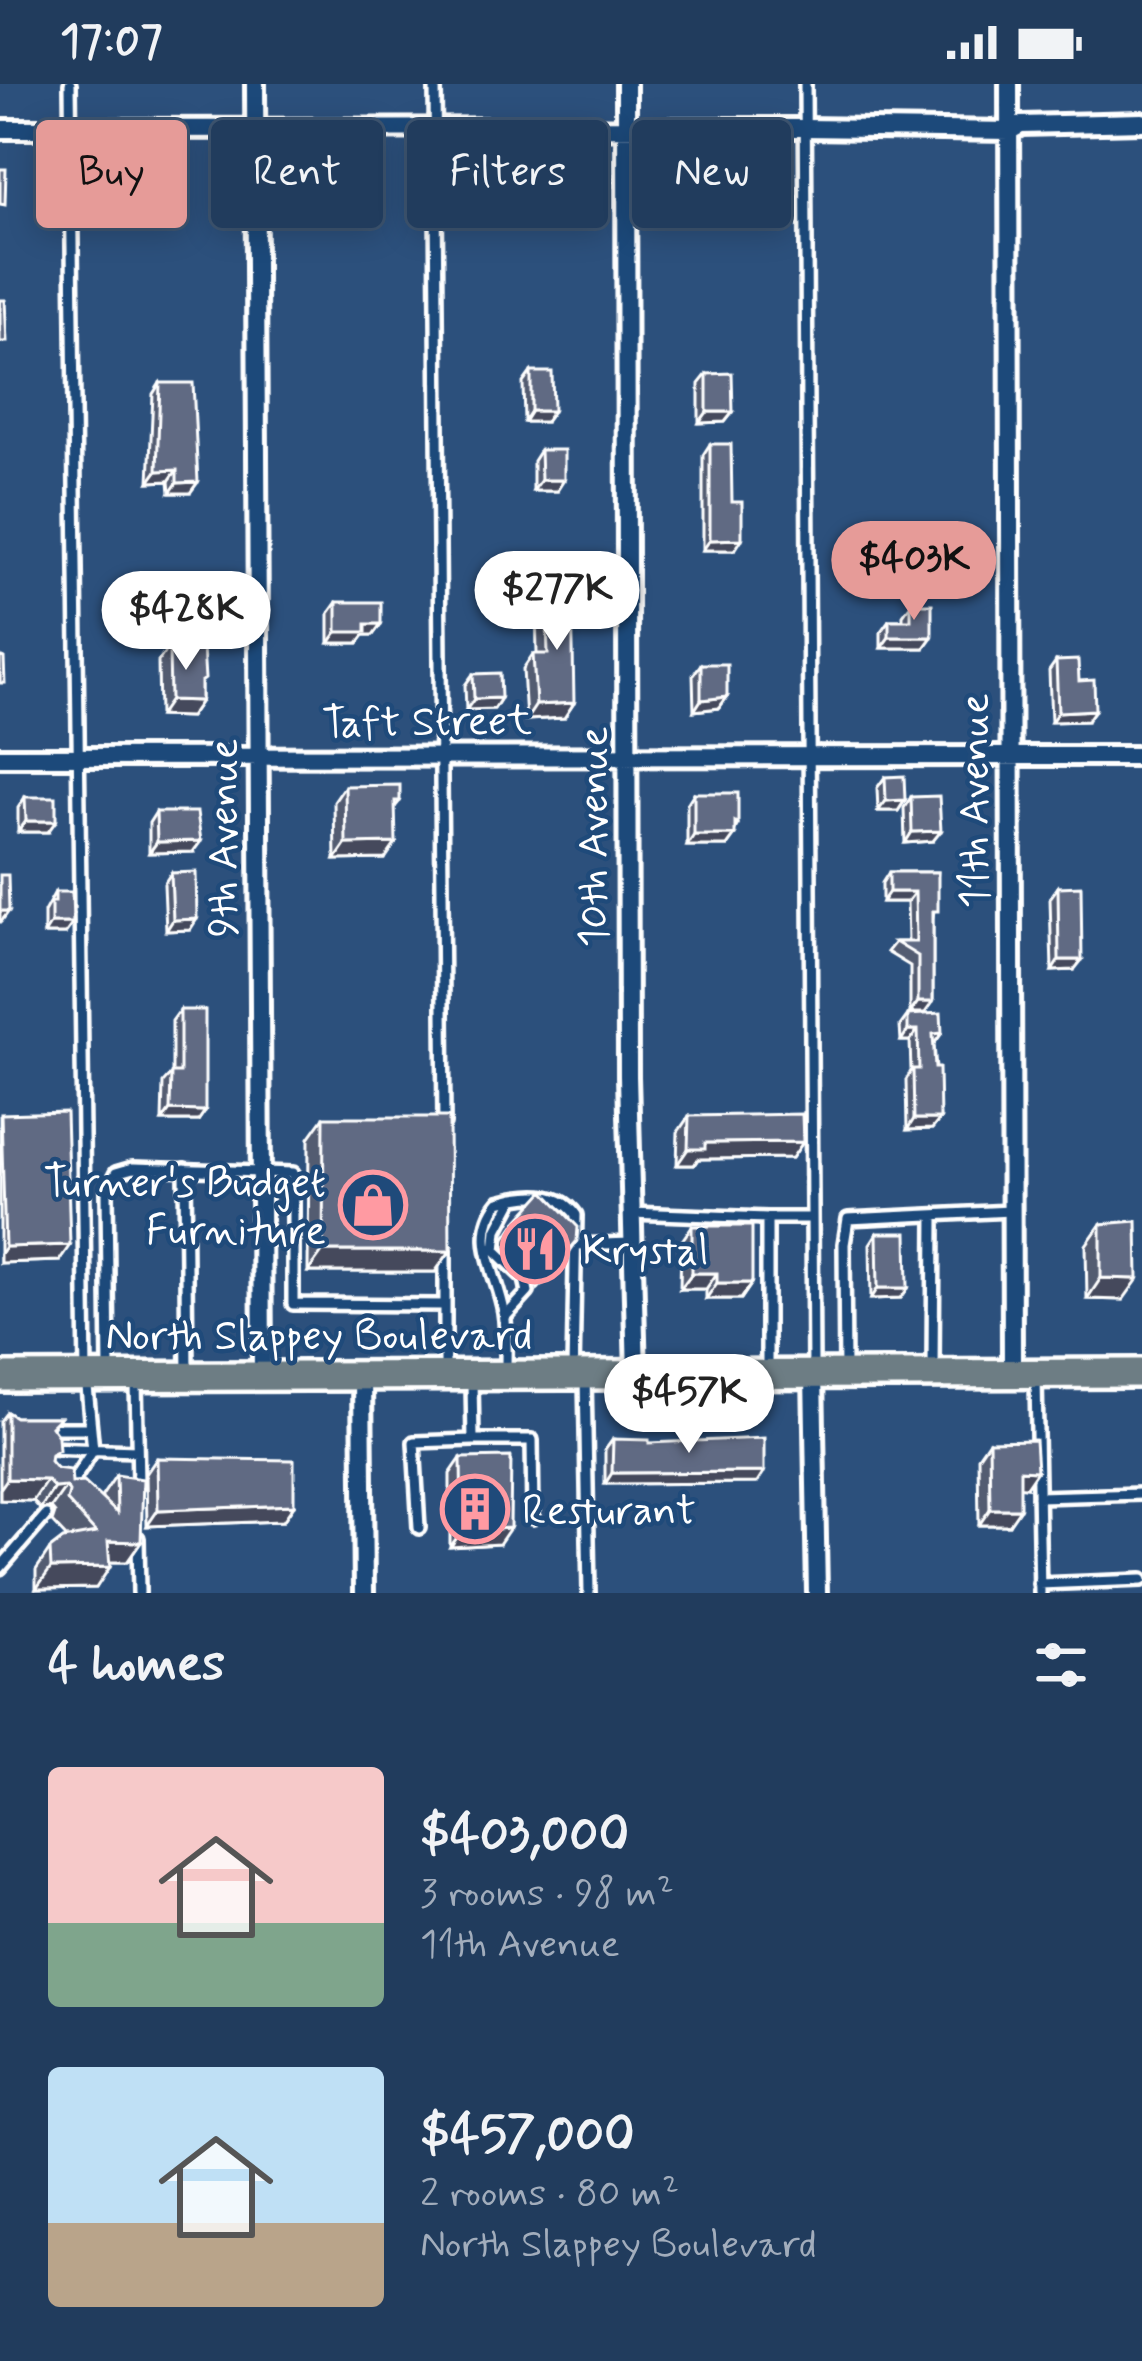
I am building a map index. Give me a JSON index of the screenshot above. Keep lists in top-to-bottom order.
{
  "streets": {
    "main road": ["North Slappey Boulevard"],
    "street": [
      "Taft Street",
      "11th Avenue",
      "10th Avenue",
      "9th Avenue"
    ]
  },
  "crossings": [
    ["Taft Street", "11th Avenue"],
    ["Taft Street", "10th Avenue"],
    ["Taft Street", "9th Avenue"],
    ["11th Avenue", "North Slappey Boulevard"],
    ["10th Avenue", "North Slappey Boulevard"],
    ["9th Avenue", "North Slappey Boulevard"]
  ],
  "places": {
    "shop": ["Turner's Budget Furniture"],
    "restaurant": ["Krystal"],
    "building": ["Resturant"]
  },
  "page": {
    "status": "17:07",
    "chip": [
      "Buy",
      "Rent",
      "Filters",
      "New"
    ],
    "price": [
      "$403K",
      "$277K",
      "$428K",
      "$457K"
    ],
    "heading": "4 homes",
    "list": [
      {
        "name": "$403,000",
        "note": "3 rooms · 98 m² · 11th Avenue"
      },
      {
        "name": "$457,000",
        "note": "2 rooms · 80 m² · North Slappey Boulevard"
      }
    ]
  }
}
